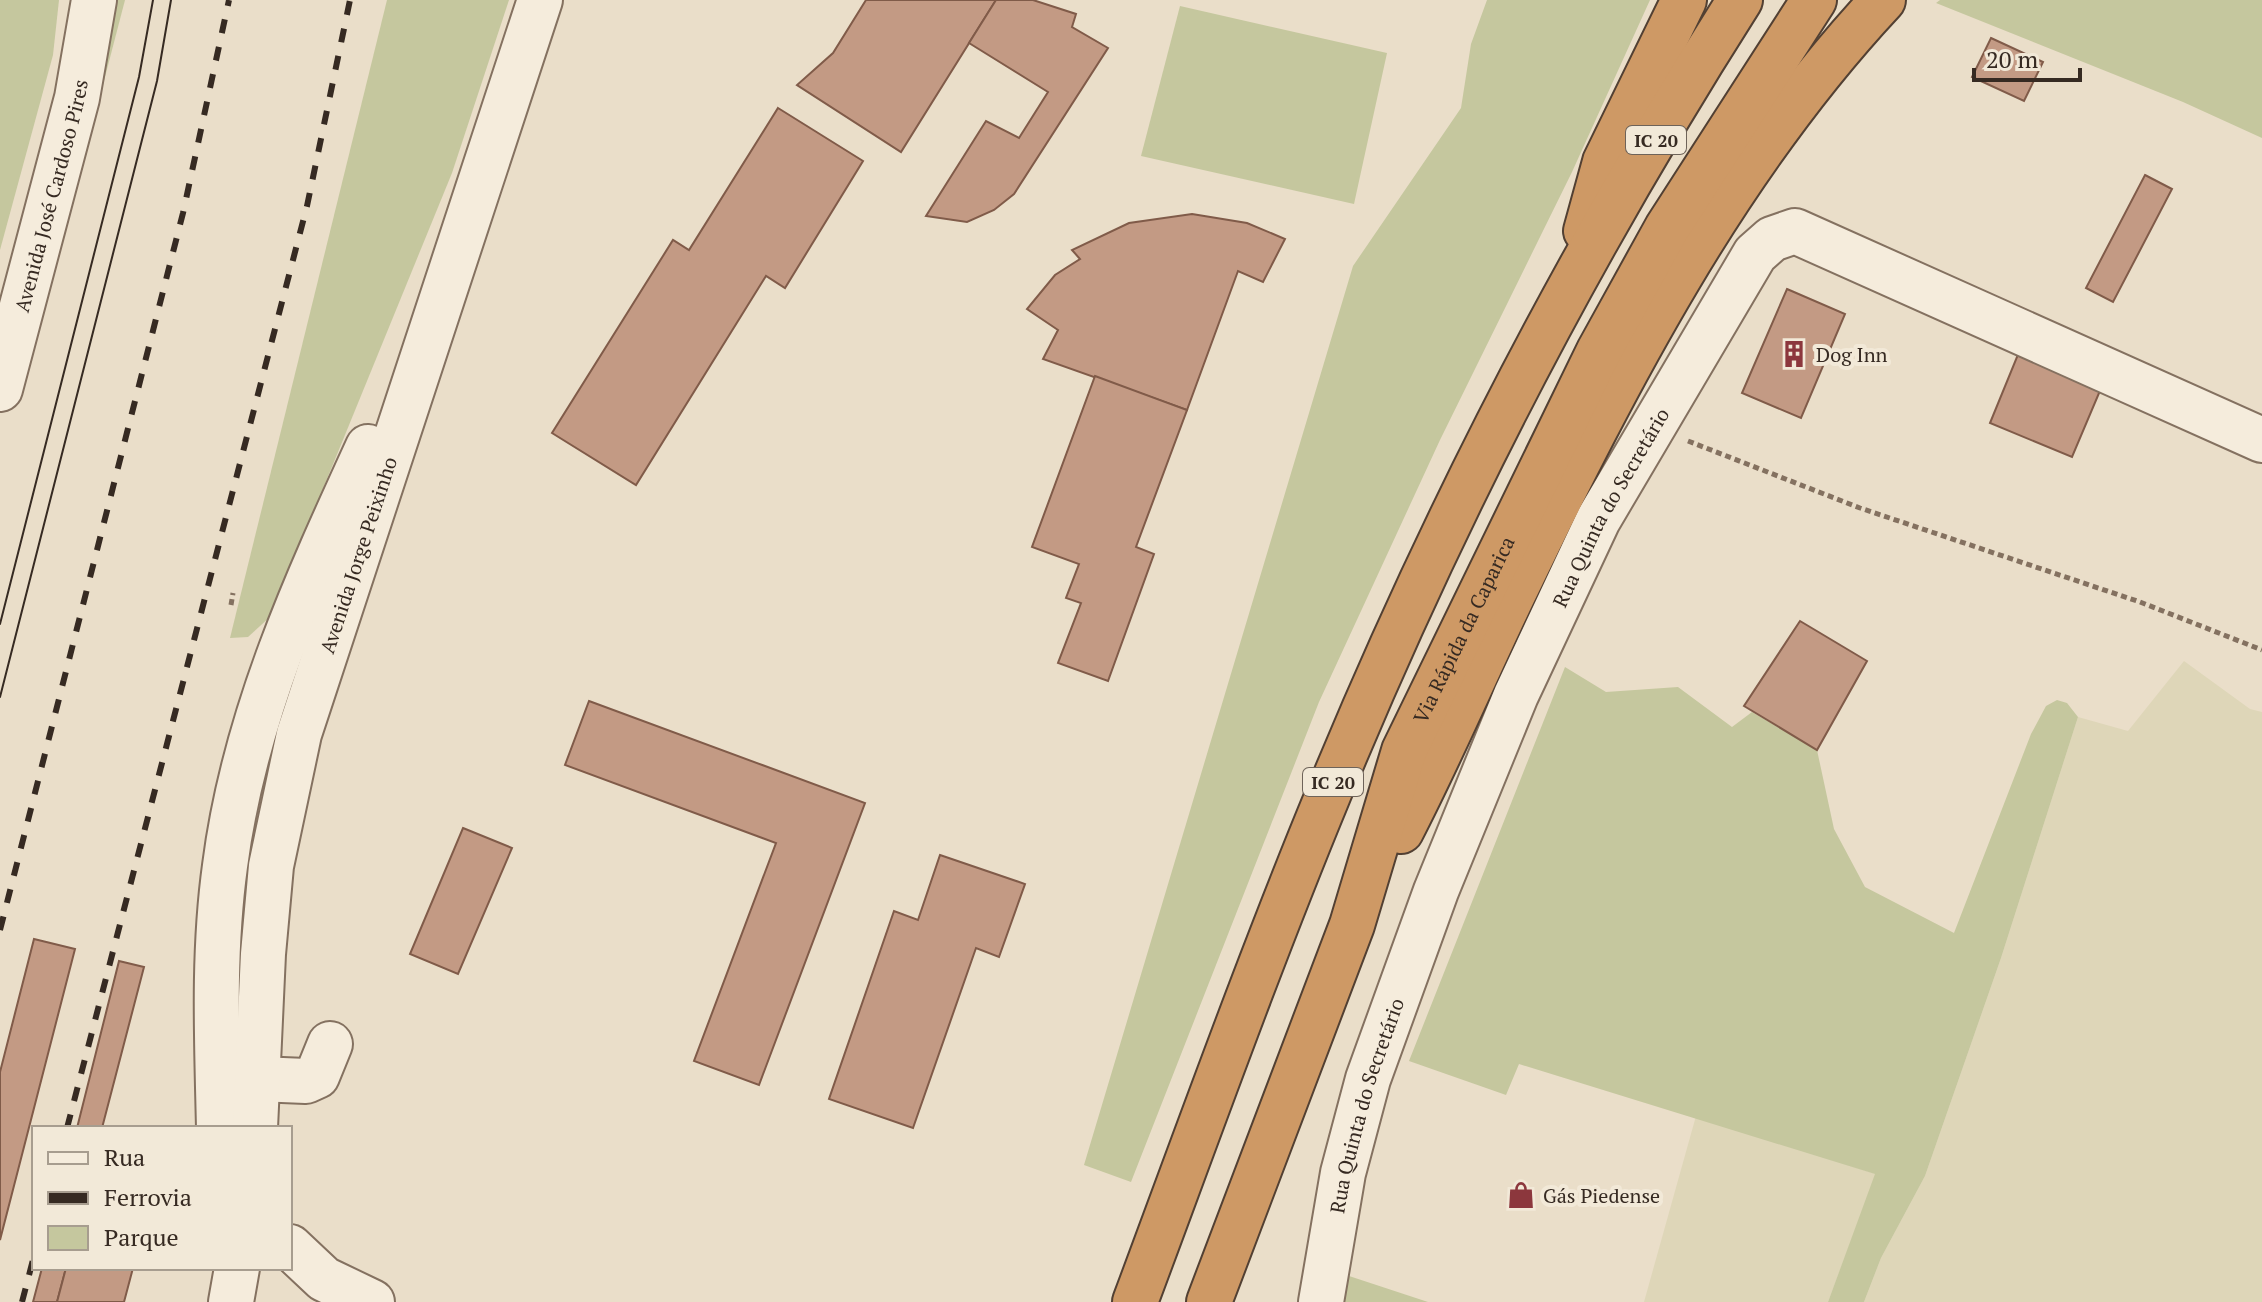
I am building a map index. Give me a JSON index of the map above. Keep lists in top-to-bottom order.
{
  "streets": {
    "highway": ["IC 20", "Via Rápida da Caparica"],
    "street": ["Avenida José Cardoso Pires", "Rua Quinta do Secretário", "Avenida Jorge Peixinho"]
  },
  "places": {
    "building": ["Dog Inn"],
    "shop": ["Gás Piedense"]
  },
  "legend": ["Rua", "Ferrovia", "Parque"],
  "scale_bar": "20 m"
}
